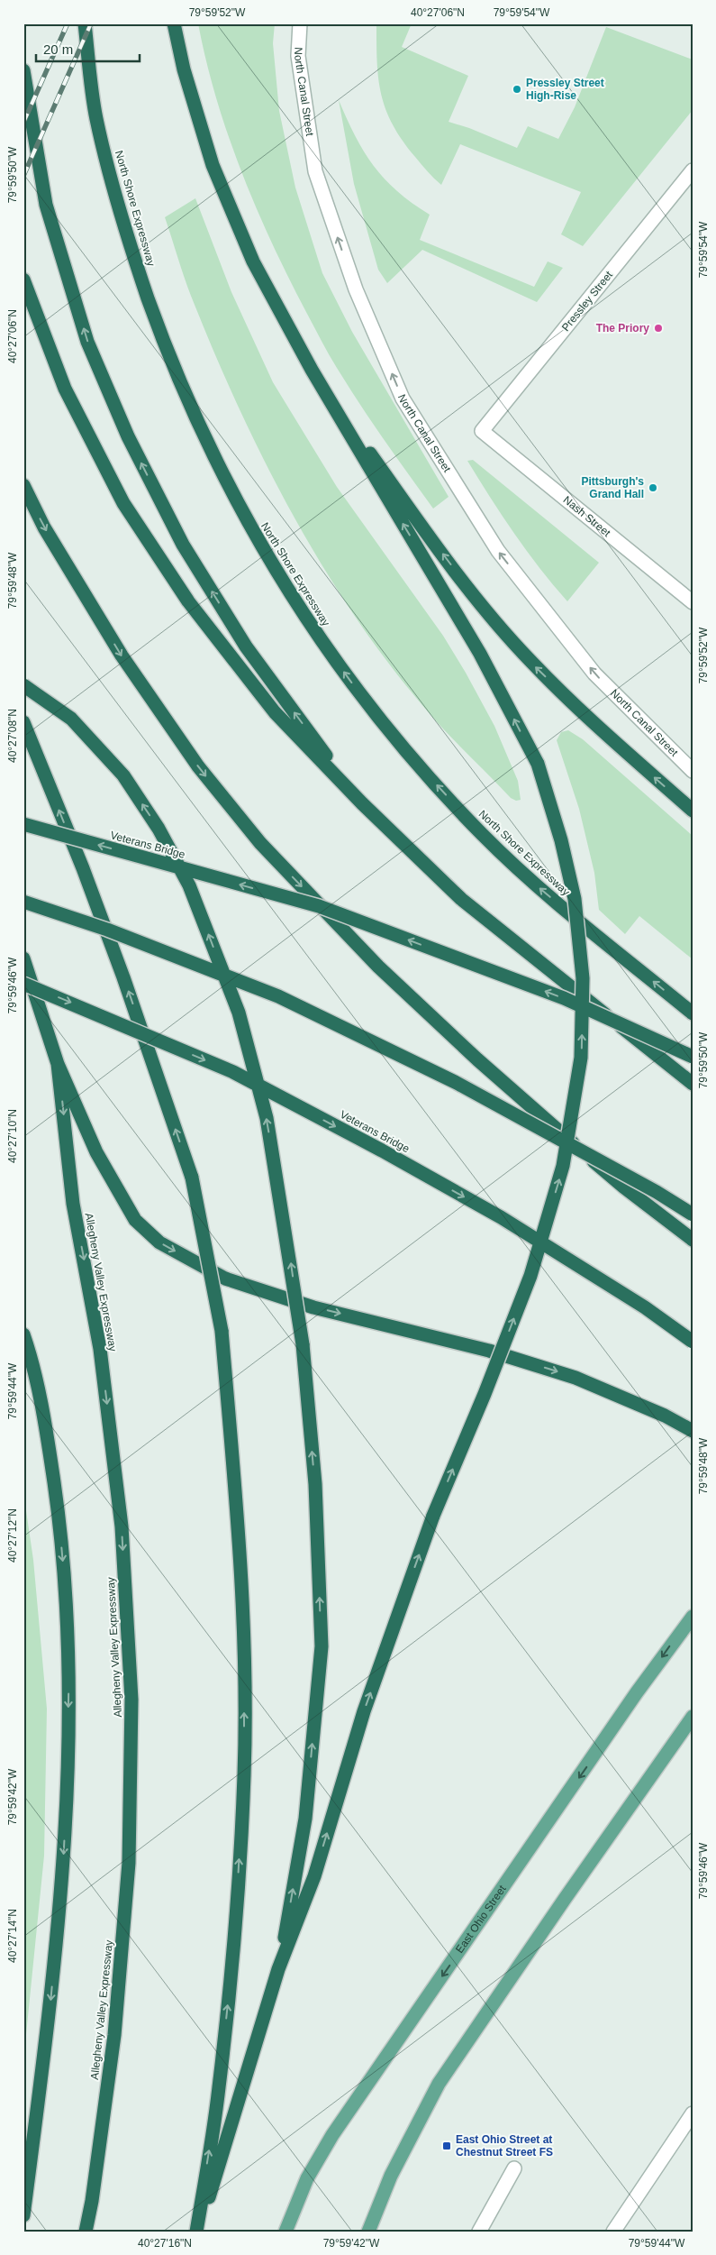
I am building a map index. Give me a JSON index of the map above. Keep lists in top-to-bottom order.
{
  "streets": {
    "highway": ["North Shore Expressway", "Veterans Bridge", "Allegheny Valley Expressway"],
    "main road": ["East Ohio Street"],
    "street": ["North Canal Street", "Pressley Street", "Nash Street"]
  },
  "crossings": [
    ["Pressley Street", "Nash Street"]
  ],
  "one_way": ["North Canal Street"],
  "places": {
    "other": ["Pressley Street High-Rise", "The Priory", "Pittsburgh's Grand Hall"],
    "transit": ["East Ohio Street at Chestnut Street FS"]
  },
  "scale_bar": "20 m",
  "coordinates": [
    "79°59'52\"W",
    "40°27'06\"N",
    "79°59'54\"W",
    "79°59'50\"W",
    "79°59'48\"W",
    "40°27'08\"N",
    "79°59'46\"W",
    "40°27'10\"N",
    "79°59'44\"W",
    "40°27'12\"N",
    "79°59'42\"W",
    "40°27'14\"N",
    "40°27'16\"N"
  ]
}
